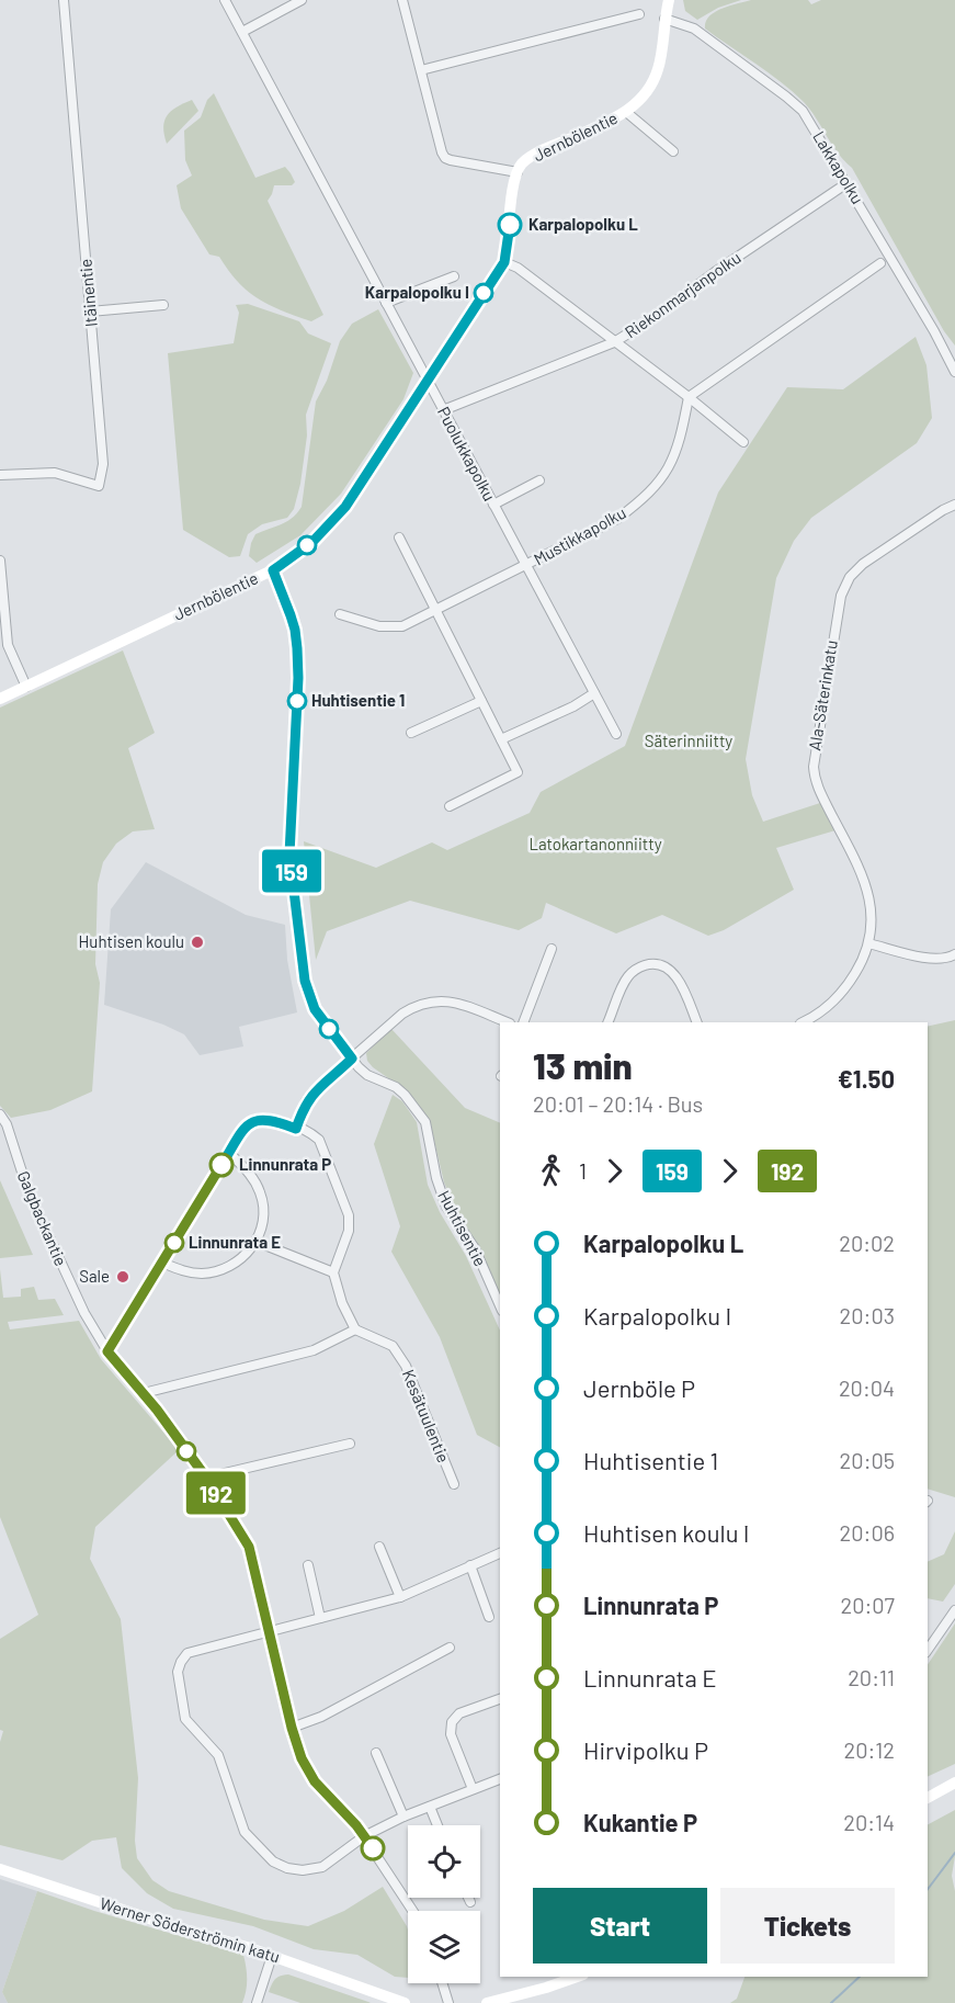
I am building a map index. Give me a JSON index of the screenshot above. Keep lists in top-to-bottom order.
{
  "streets": {
    "street": [
      "Jernbölentie",
      "Lakkapolku",
      "Itäinentie",
      "Riekonmarjanpolku",
      "Puolukkapolku",
      "Mustikkapolku",
      "Ala-Säterinkatu",
      "Galgbackantie",
      "Huhtisentie",
      "Kesätuulentie",
      "Werner Söderströmin katu"
    ]
  },
  "crossings": [
    ["Jernbölentie", "Lakkapolku"],
    ["Jernbölentie", "Puolukkapolku"],
    ["Jernbölentie", "Huhtisentie"],
    ["Riekonmarjanpolku", "Puolukkapolku"],
    ["Puolukkapolku", "Mustikkapolku"]
  ],
  "parks": ["Säterinniitty", "Latokartanonniitty"],
  "places": [
    "Karpalopolku L",
    "Karpalopolku I",
    "Huhtisentie 1",
    "Huhtisen koulu",
    "Linnunrata P",
    "Linnunrata E",
    "Sale"
  ],
  "lines": ["bus line 159", "bus line 192"],
  "page": {
    "on_map": ["159", "192"],
    "heading": ["13 min", "20:01 – 20:14 · Bus", "€1.50"],
    "legs": ["1", "159", "192"],
    "list": [
      {
        "name": "Karpalopolku L",
        "value": "20:02"
      },
      {
        "name": "Karpalopolku I",
        "value": "20:03"
      },
      {
        "name": "Jernböle P",
        "value": "20:04"
      },
      {
        "name": "Huhtisentie 1",
        "value": "20:05"
      },
      {
        "name": "Huhtisen koulu I",
        "value": "20:06"
      },
      {
        "name": "Linnunrata P",
        "value": "20:07"
      },
      {
        "name": "Linnunrata E",
        "value": "20:11"
      },
      {
        "name": "Hirvipolku P",
        "value": "20:12"
      },
      {
        "name": "Kukantie P",
        "value": "20:14"
      }
    ],
    "buttons": ["Start", "Tickets"]
  }
}
